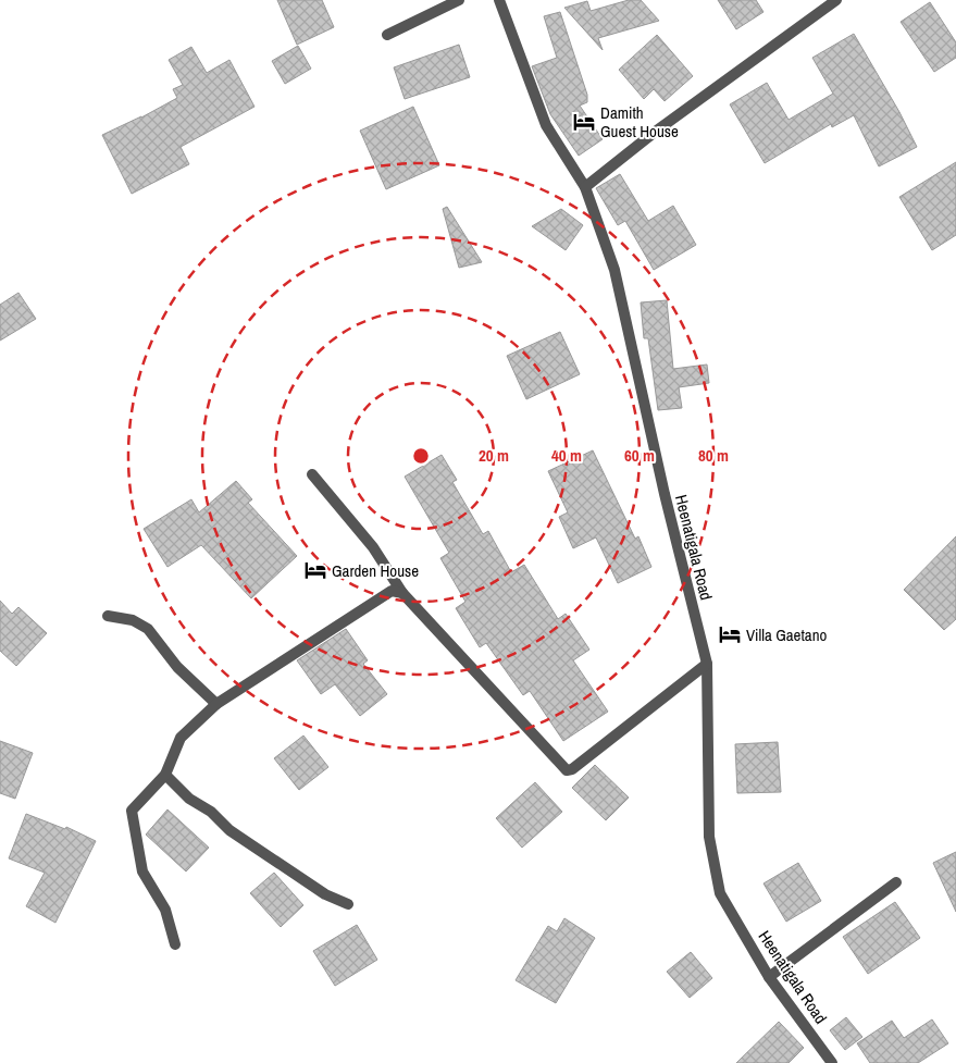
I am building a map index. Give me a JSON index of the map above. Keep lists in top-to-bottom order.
{
  "streets": {
    "street": ["Heenatigala Road"]
  },
  "places": {
    "hotel": ["Damith Guest House", "Garden House", "Villa Gaetano"]
  },
  "rings": [
    "20 m",
    "40 m",
    "60 m",
    "80 m"
  ]
}
